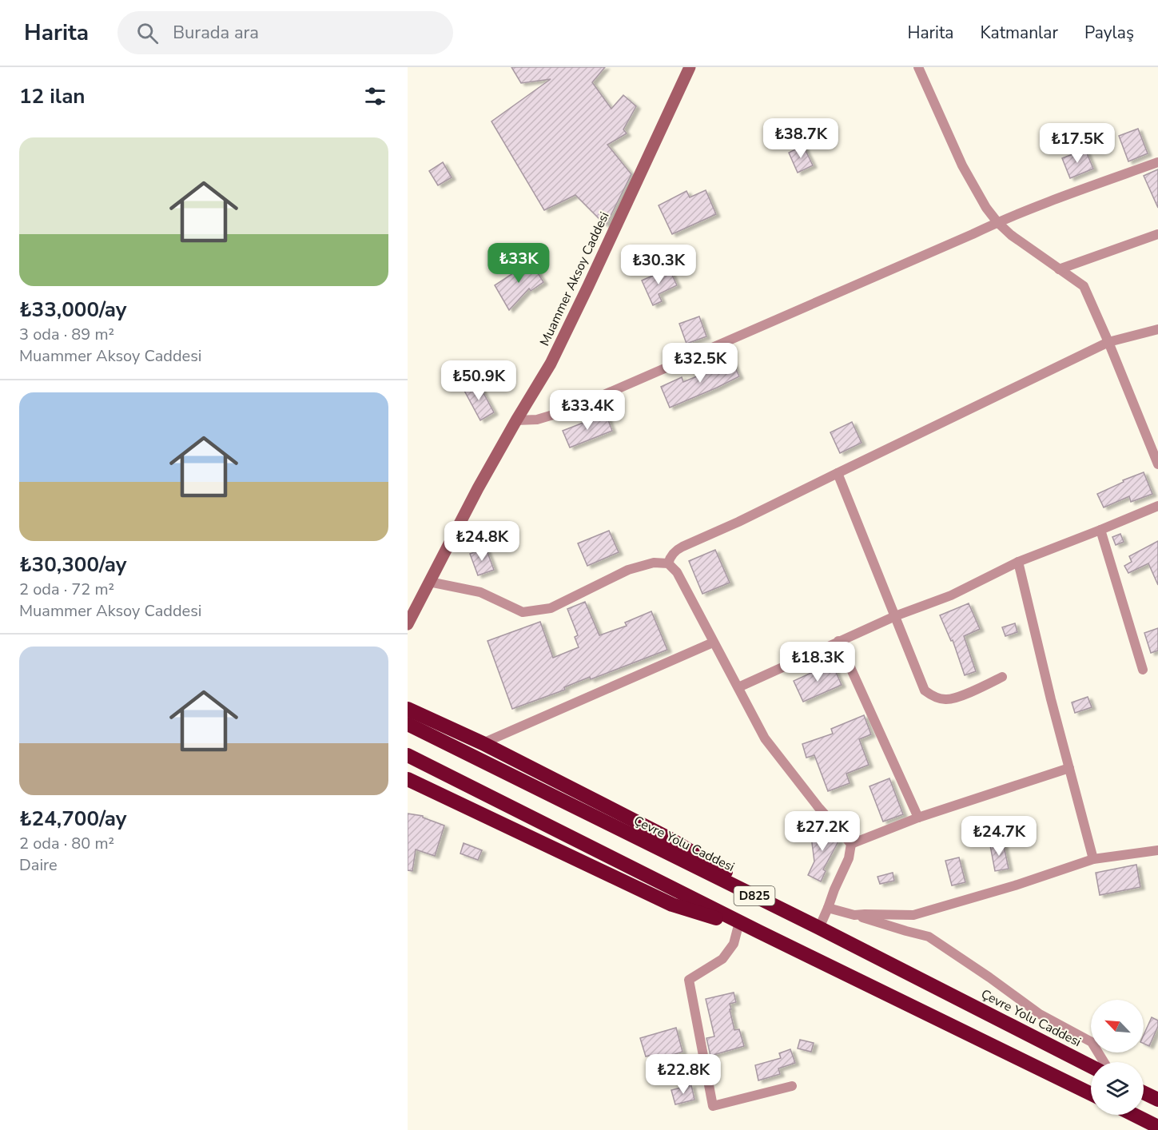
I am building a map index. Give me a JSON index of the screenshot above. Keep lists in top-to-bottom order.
{
  "streets": {
    "highway": ["Çevre Yolu Caddesi", "D825"],
    "street": ["Muammer Aksoy Caddesi"]
  },
  "north": "top left",
  "page": {
    "header": "Harita",
    "search": "Burada ara",
    "nav": ["Harita", "Katmanlar", "Paylaş"],
    "heading": "12 ilan",
    "price": [
      "₺38.7K",
      "₺17.5K",
      "₺33K",
      "₺30.3K",
      "₺32.5K",
      "₺50.9K",
      "₺33.4K",
      "₺24.8K",
      "₺18.3K",
      "₺27.2K",
      "₺24.7K",
      "₺22.8K"
    ],
    "list": [
      {
        "name": "₺33,000/ay",
        "note": "3 oda · 89 m² · Muammer Aksoy Caddesi"
      },
      {
        "name": "₺30,300/ay",
        "note": "2 oda · 72 m² · Muammer Aksoy Caddesi"
      },
      {
        "name": "₺24,700/ay",
        "note": "2 oda · 80 m² · Daire"
      }
    ]
  }
}
